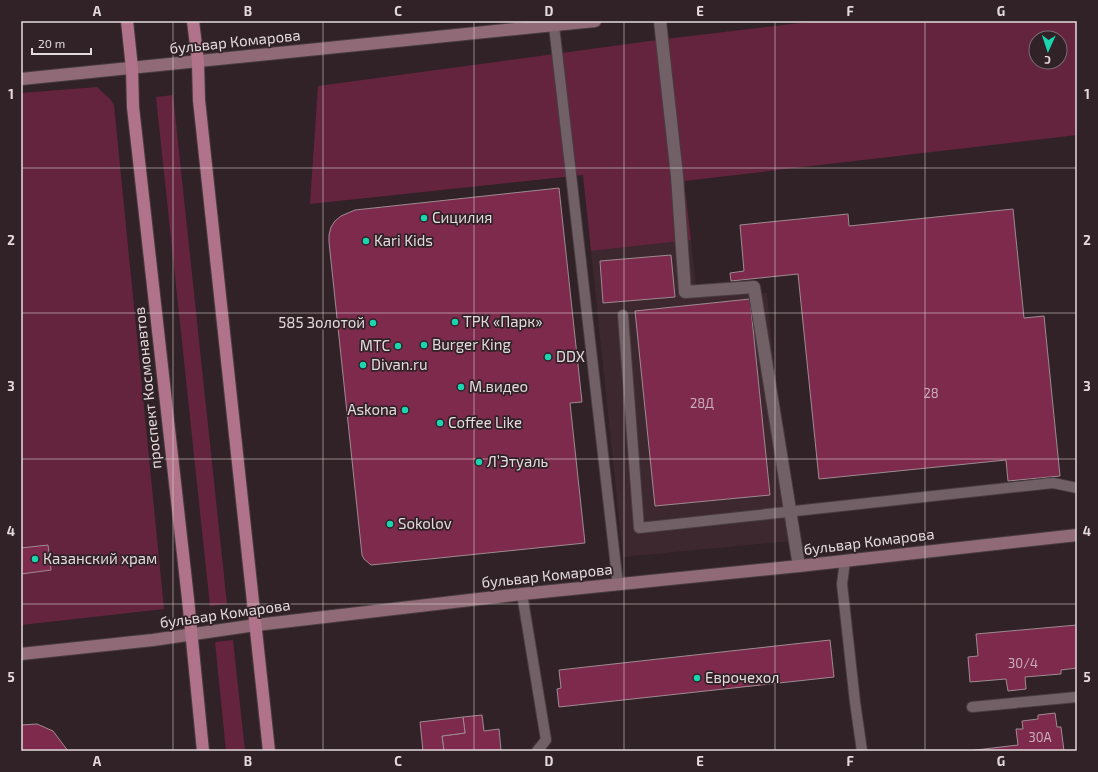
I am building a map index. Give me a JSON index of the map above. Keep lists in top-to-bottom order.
{
  "streets": {
    "main road": ["проспект Космонавтов"],
    "street": ["бульвар Комарова"]
  },
  "crossings": [
    ["бульвар Комарова", "проспект Космонавтов"]
  ],
  "places": [
    "Сицилия",
    "Kari Kids",
    "ТРК «Парк»",
    "585 Золотой",
    "Burger King",
    "МТС",
    "DDX",
    "Divan.ru",
    "М.видео",
    "Askona",
    "Coffee Like",
    "Л’Этуаль",
    "Sokolov",
    "Казанский храм",
    "Еврочехол"
  ],
  "house_numbers": [
    "28",
    "28Д",
    "30/4",
    "30А"
  ],
  "scale_bar": "20 m",
  "north": "bottom",
  "grid": {
    "columns": [
      "A",
      "B",
      "C",
      "D",
      "E",
      "F",
      "G"
    ],
    "rows": [
      "1",
      "2",
      "3",
      "4",
      "5"
    ]
  }
}
